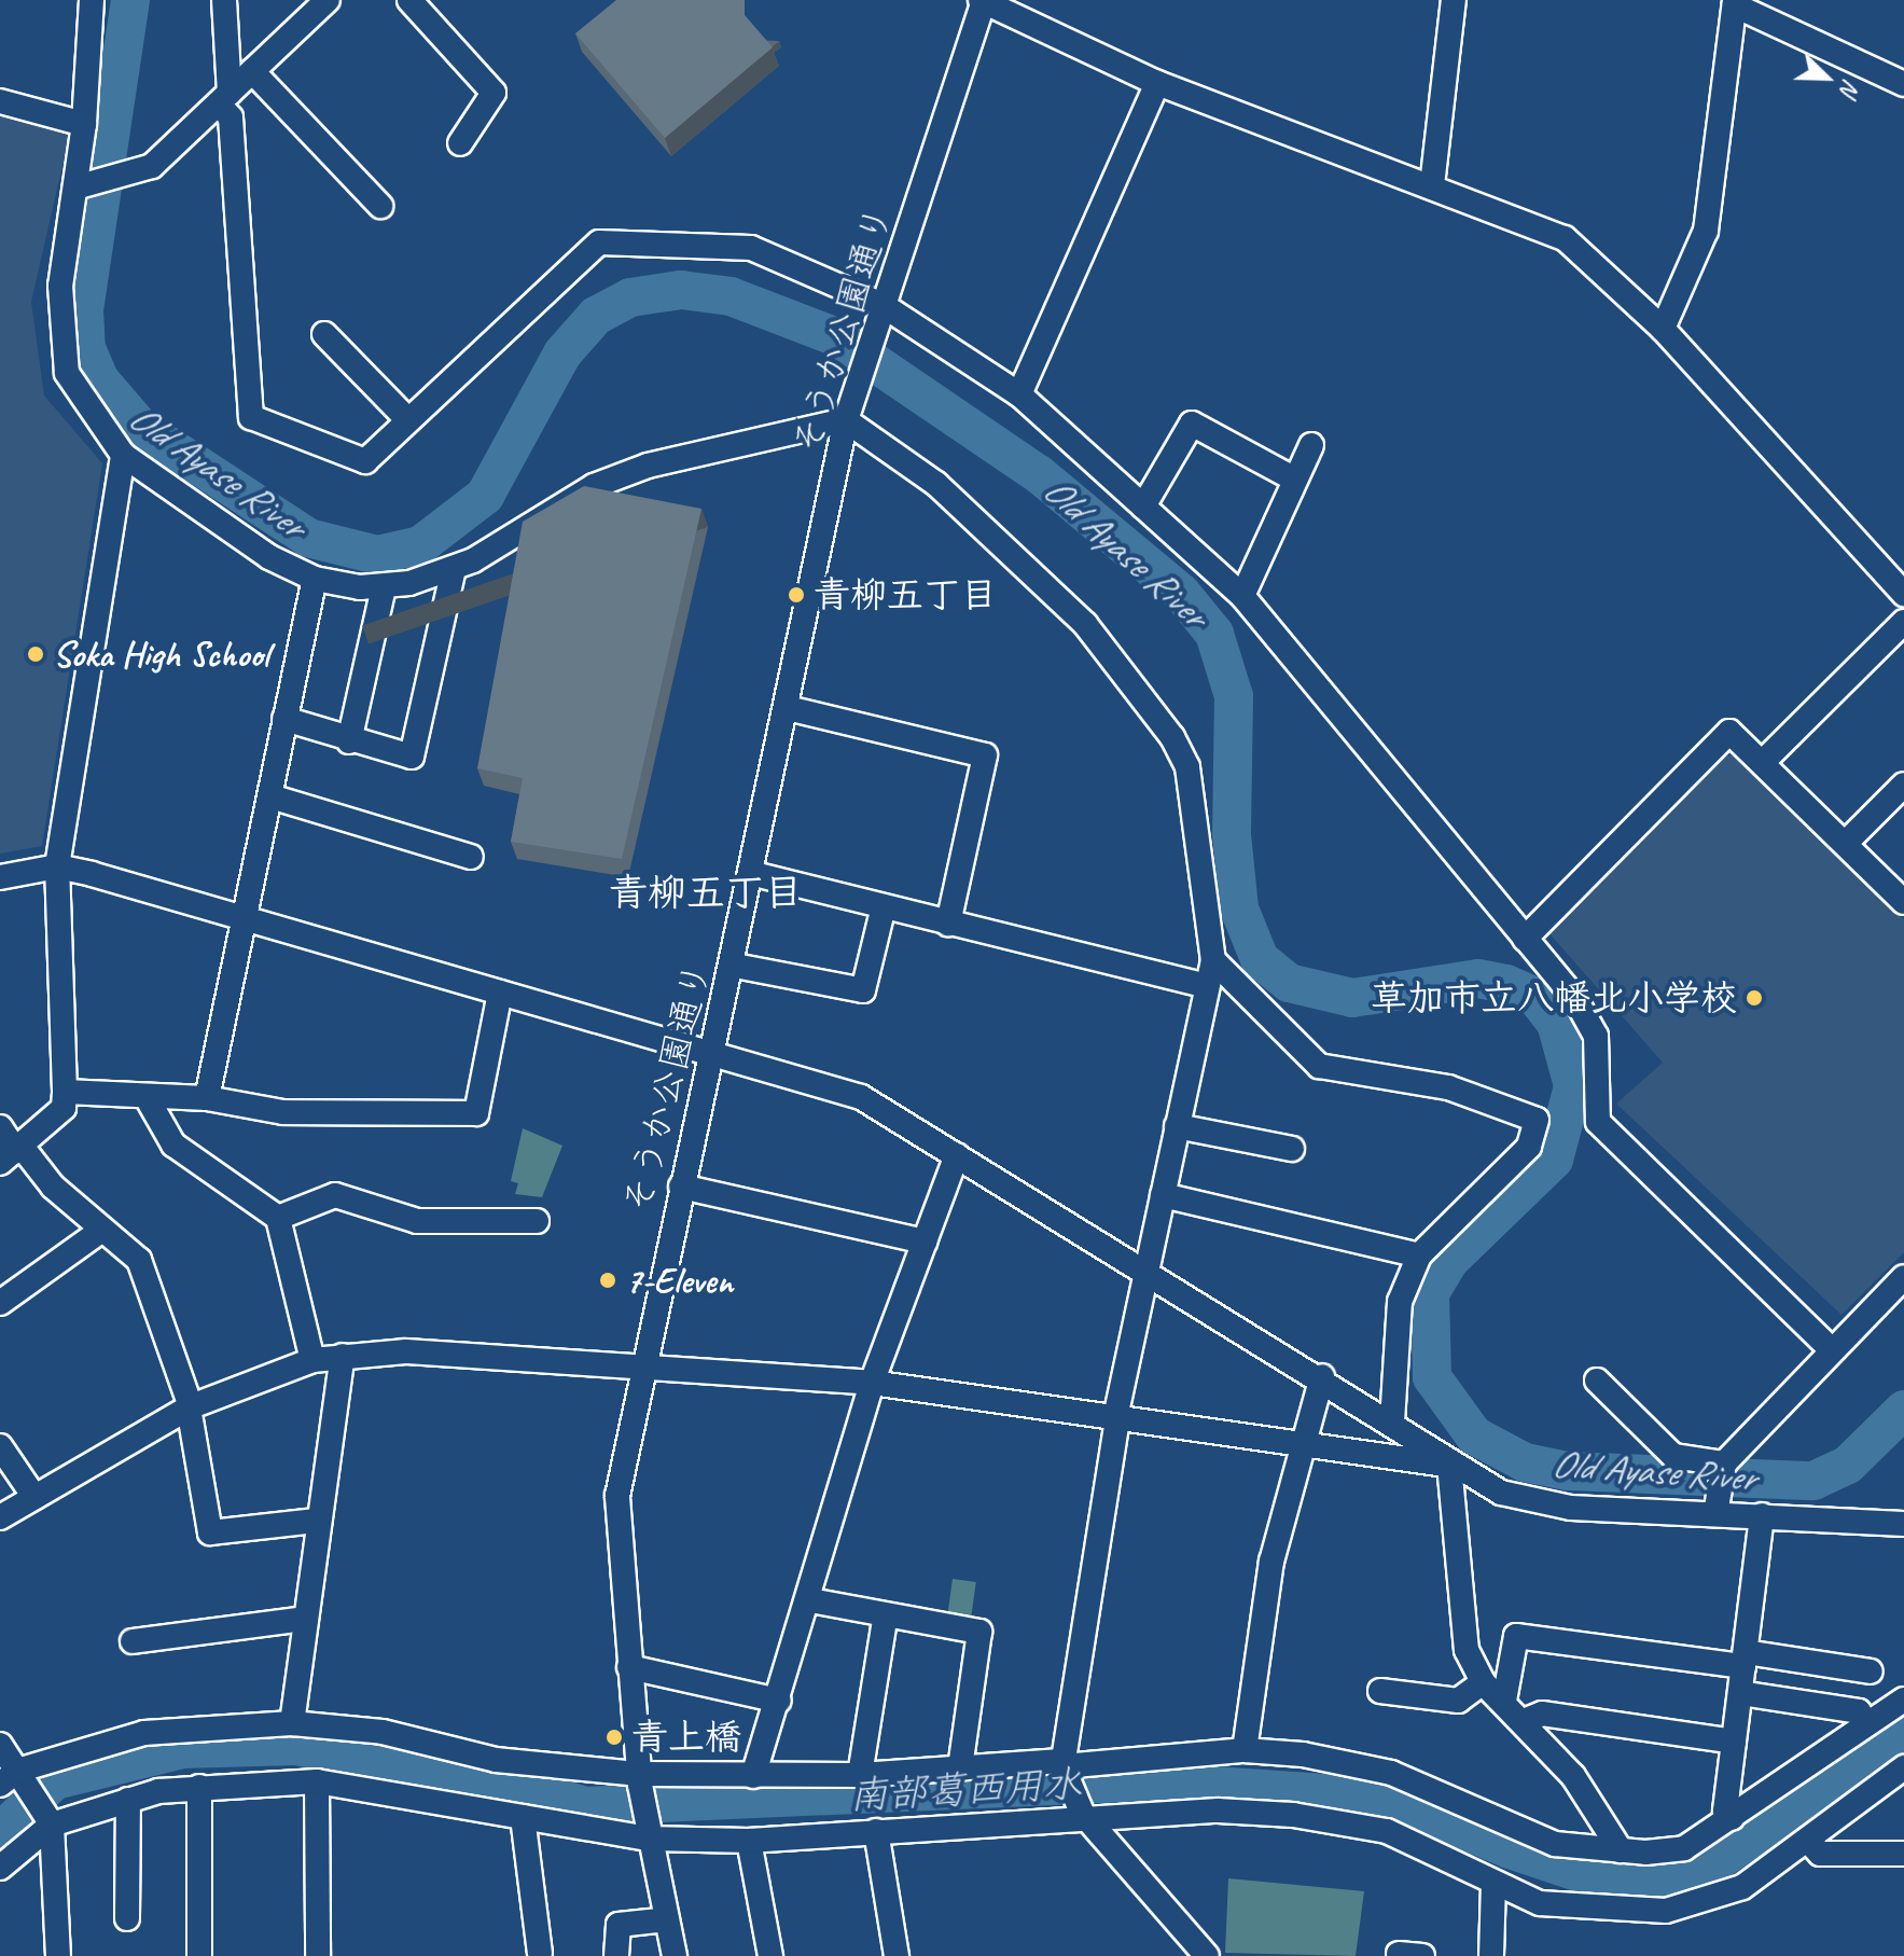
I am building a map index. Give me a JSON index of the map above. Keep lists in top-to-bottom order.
{
  "streets": {
    "street": ["そうか公園通り"]
  },
  "districts": ["青柳五丁目"],
  "water": ["Old Ayase River", "南部葛西用水"],
  "places": [
    "青柳五丁目",
    "Soka High School",
    "草加市立八幡北小学校",
    "7-Eleven",
    "青上橋"
  ],
  "north": "bottom right"
}
